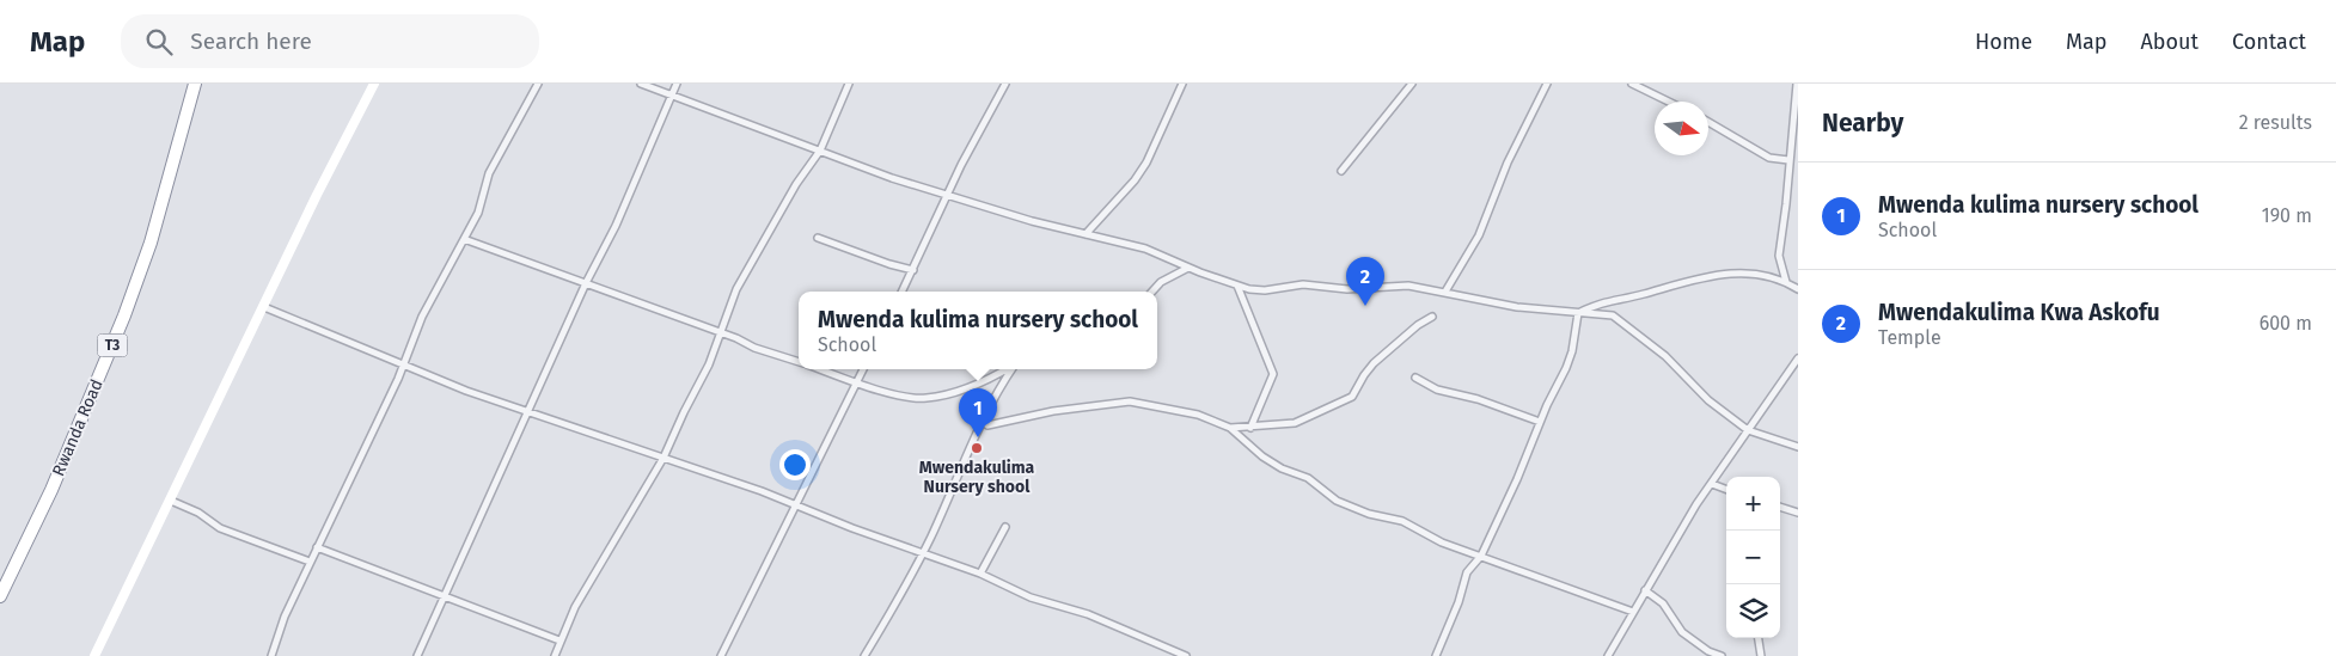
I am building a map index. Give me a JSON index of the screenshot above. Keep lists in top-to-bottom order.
{
  "streets": {
    "highway": ["T3", "Rwanda Road"]
  },
  "places": ["Mwendakulima Nursery shool"],
  "north": "right",
  "page": {
    "header": "Map",
    "search": "Search here",
    "nav": [
      "Home",
      "Map",
      "About",
      "Contact"
    ],
    "heading": ["Nearby", "2 results"],
    "list": [
      {
        "mark": "1",
        "name": "Mwenda kulima nursery school",
        "note": "School",
        "value": "190 m"
      },
      {
        "mark": "2",
        "name": "Mwendakulima Kwa Askofu",
        "note": "Temple",
        "value": "600 m"
      }
    ],
    "pins": ["2", "1"],
    "popup": ["Mwenda kulima nursery school", "School"],
    "map_buttons": ["+", "−"]
  }
}
